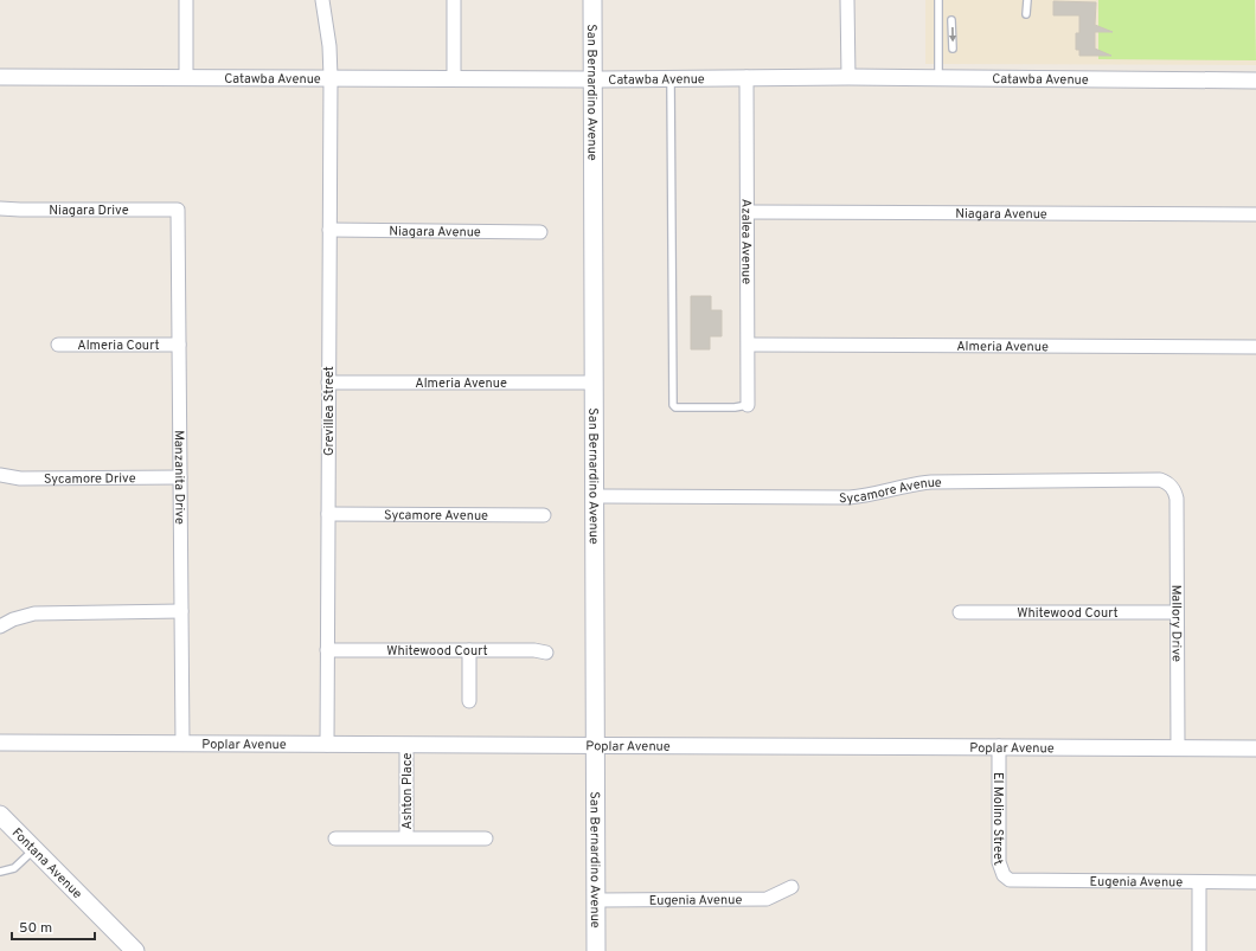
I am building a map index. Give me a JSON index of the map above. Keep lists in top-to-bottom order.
{
  "streets": {
    "main road": ["San Bernardino Avenue", "Fontana Avenue"],
    "street": [
      "Catawba Avenue",
      "Niagara Drive",
      "Niagara Avenue",
      "Azalea Avenue",
      "Almeria Court",
      "Almeria Avenue",
      "Grevillea Street",
      "Manzanita Drive",
      "Sycamore Drive",
      "Sycamore Avenue",
      "Whitewood Court",
      "Mallory Drive",
      "Poplar Avenue",
      "Ashton Place",
      "El Molino Street",
      "Eugenia Avenue"
    ]
  },
  "crossings": [
    ["Catawba Avenue", "San Bernardino Avenue"],
    ["Catawba Avenue", "Azalea Avenue"],
    ["Catawba Avenue", "Grevillea Street"],
    ["San Bernardino Avenue", "Almeria Avenue"],
    ["San Bernardino Avenue", "Sycamore Avenue"],
    ["San Bernardino Avenue", "Poplar Avenue"],
    ["San Bernardino Avenue", "Eugenia Avenue"],
    ["Niagara Drive", "Manzanita Drive"],
    ["Niagara Avenue", "Azalea Avenue"],
    ["Niagara Avenue", "Grevillea Street"],
    ["Azalea Avenue", "Almeria Avenue"],
    ["Almeria Court", "Manzanita Drive"],
    ["Almeria Avenue", "Grevillea Street"],
    ["Grevillea Street", "Sycamore Avenue"],
    ["Grevillea Street", "Whitewood Court"],
    ["Grevillea Street", "Poplar Avenue"],
    ["Manzanita Drive", "Sycamore Drive"],
    ["Manzanita Drive", "Poplar Avenue"],
    ["Sycamore Avenue", "Mallory Drive"],
    ["Whitewood Court", "Mallory Drive"],
    ["Mallory Drive", "Poplar Avenue"],
    ["Poplar Avenue", "Ashton Place"],
    ["Poplar Avenue", "El Molino Street"],
    ["El Molino Street", "Eugenia Avenue"]
  ],
  "scale_bar": "50 m"
}
